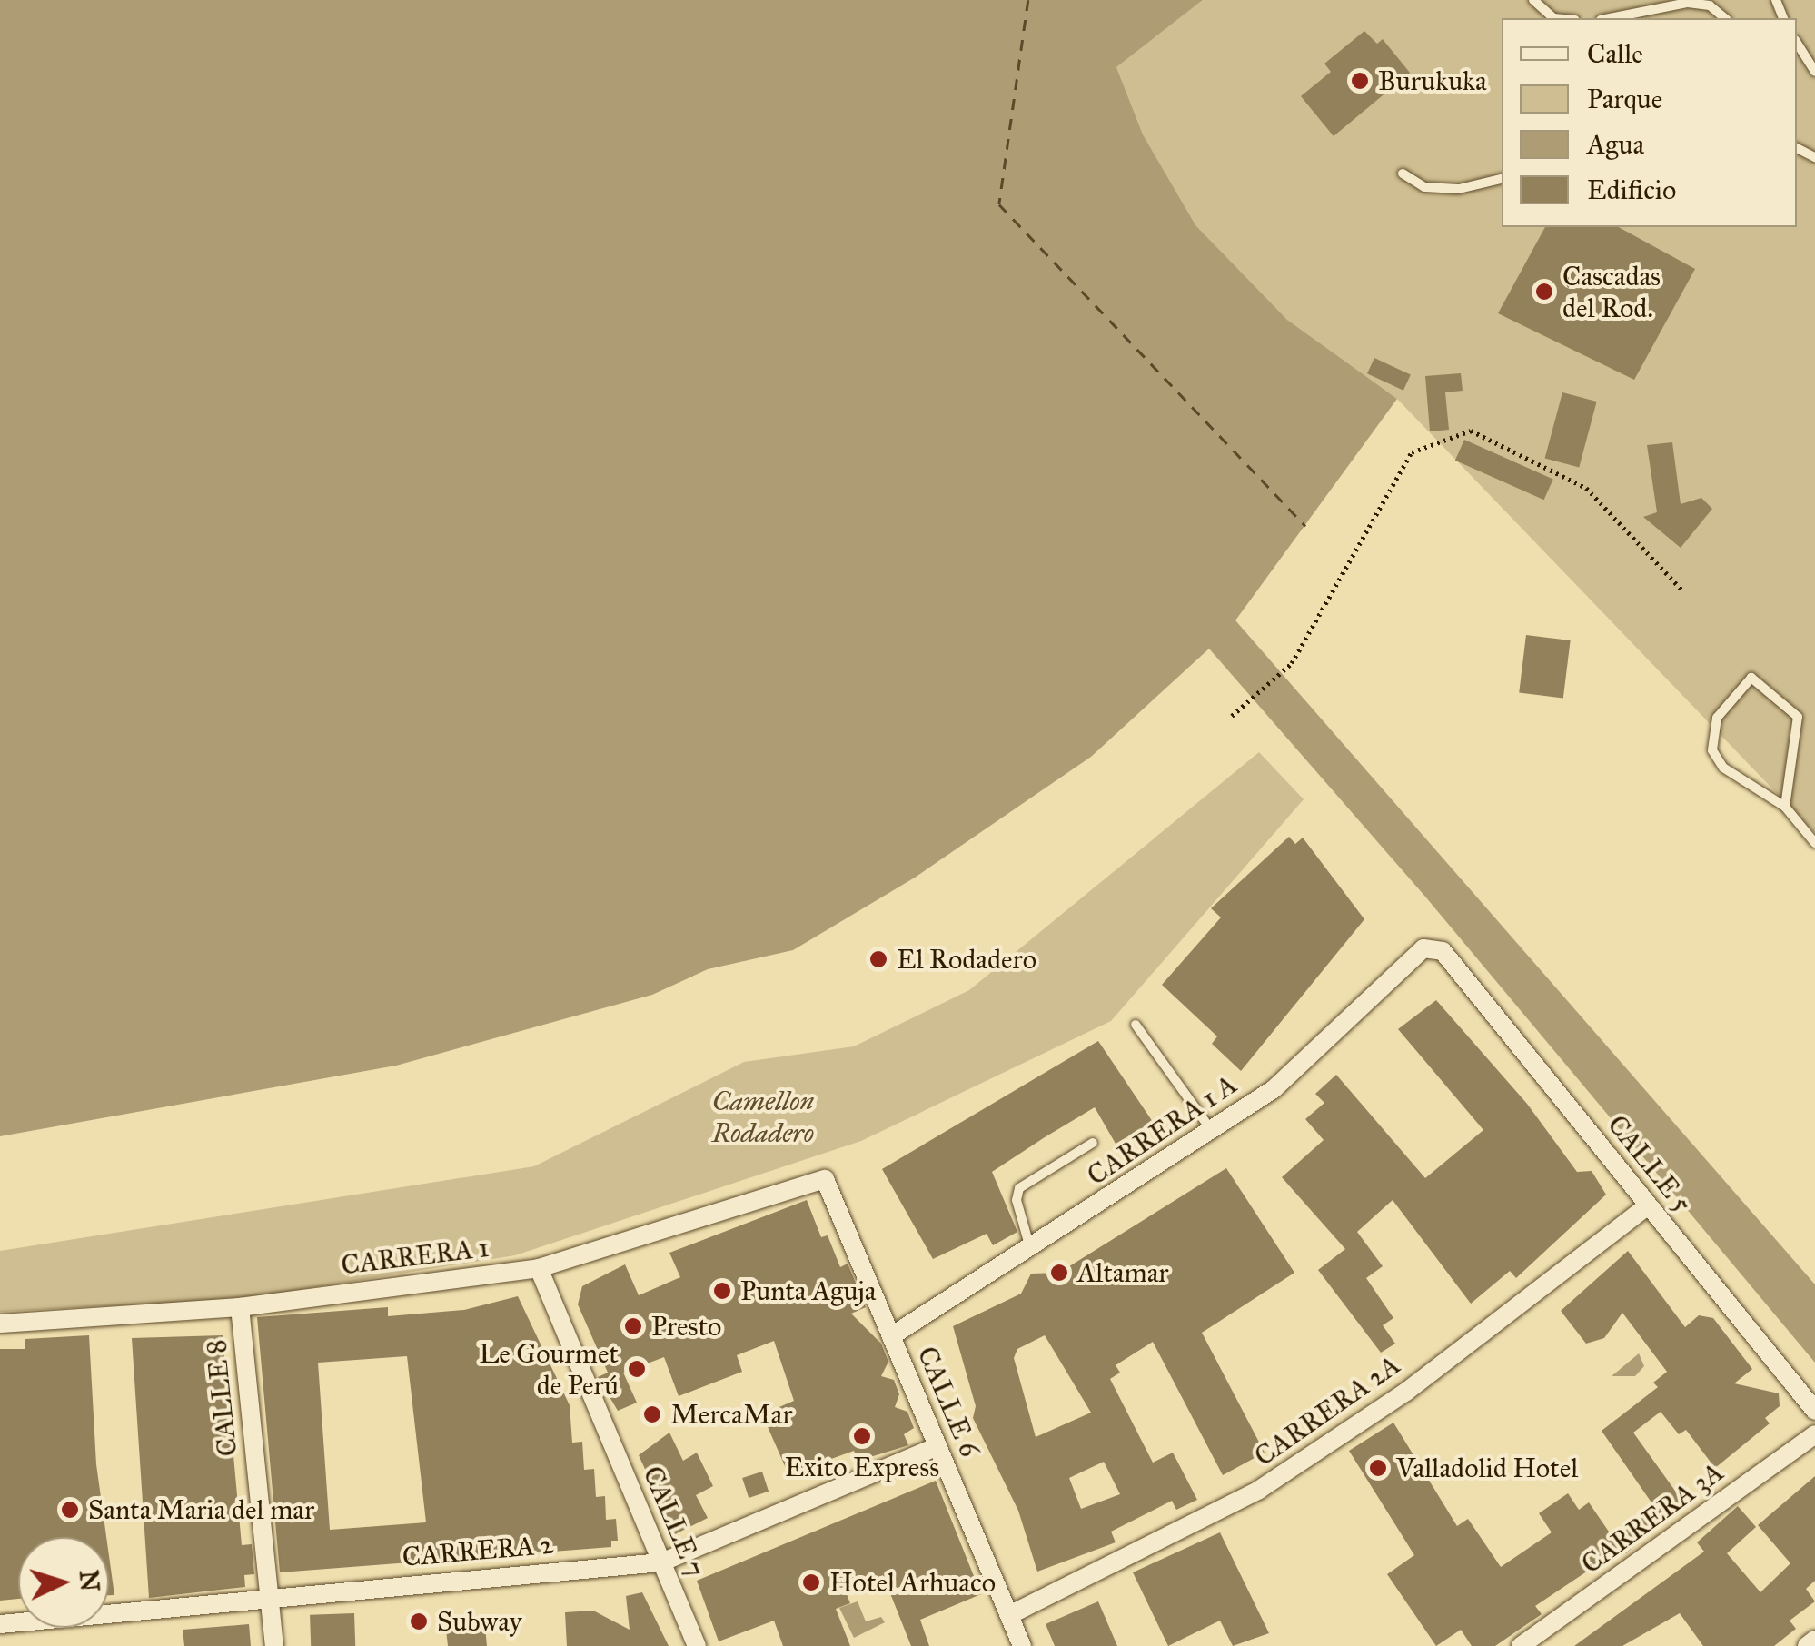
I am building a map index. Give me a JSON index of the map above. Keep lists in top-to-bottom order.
{
  "streets": {
    "street": [
      "CARRERA 1 A",
      "CALLE 5",
      "CARRERA 1",
      "CALLE 8",
      "CALLE 6",
      "CARRERA 2A",
      "CARRERA 3A",
      "CALLE 7",
      "CARRERA 2"
    ]
  },
  "crossings": [
    ["CARRERA 1 A", "CALLE 5"],
    ["CARRERA 1 A", "CALLE 6"],
    ["CALLE 5", "CARRERA 2A"],
    ["CARRERA 1", "CALLE 8"],
    ["CARRERA 1", "CALLE 6"],
    ["CARRERA 1", "CALLE 7"],
    ["CALLE 8", "CARRERA 2"],
    ["CALLE 6", "CARRERA 2A"],
    ["CALLE 6", "CARRERA 2"],
    ["CALLE 7", "CARRERA 2"]
  ],
  "parks": ["Camellon Rodadero"],
  "places": [
    "Burukuka",
    "Cascadas del Rod.",
    "El Rodadero",
    "Altamar",
    "Punta Aguja",
    "Presto",
    "Le Gourmet de Perú",
    "MercaMar",
    "Exito Express",
    "Valladolid Hotel",
    "Santa Maria del mar",
    "Hotel Arhuaco",
    "Subway"
  ],
  "legend": [
    "Calle",
    "Parque",
    "Agua",
    "Edificio"
  ],
  "north": "right"
}
